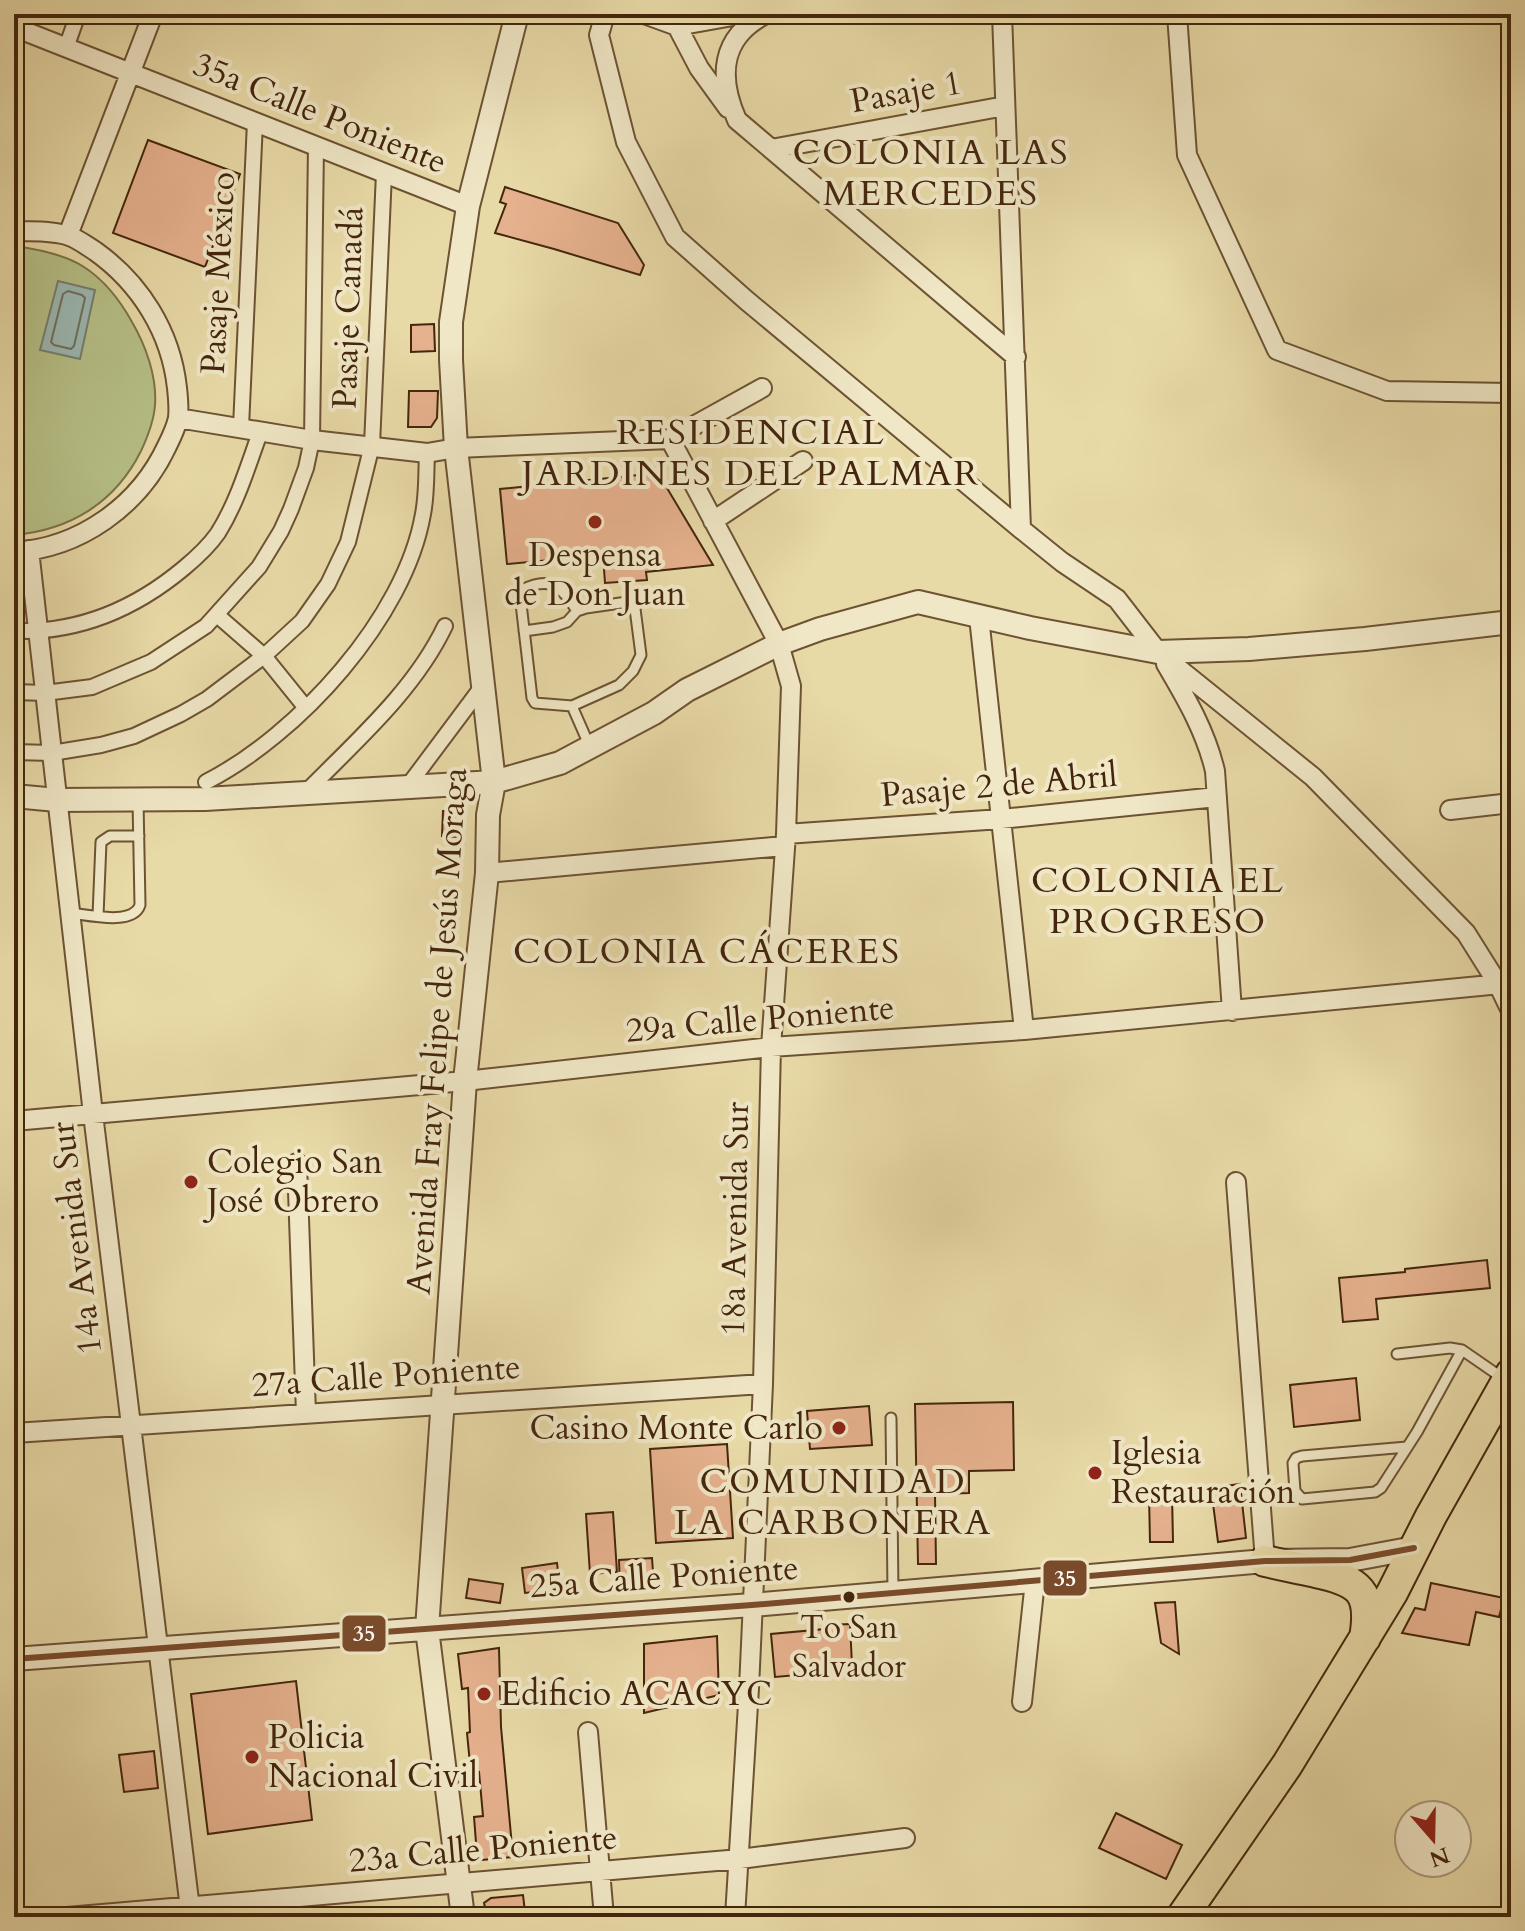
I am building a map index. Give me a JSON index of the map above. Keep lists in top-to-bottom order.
{
  "streets": {
    "street": [
      "Pasaje 1",
      "35a Calle Poniente",
      "Pasaje México",
      "Pasaje Canadá",
      "Pasaje 2 de Abril",
      "29a Calle Poniente",
      "Avenida Fray Felipe de Jesús Moraga",
      "18a Avenida Sur",
      "14a Avenida Sur",
      "27a Calle Poniente",
      "25a Calle Poniente",
      "23a Calle Poniente"
    ]
  },
  "crossings": [
    ["35a Calle Poniente", "Pasaje México"],
    ["35a Calle Poniente", "Pasaje Canadá"],
    ["35a Calle Poniente", "Avenida Fray Felipe de Jesús Moraga"],
    ["Pasaje Canadá", "14a Avenida Sur"],
    ["Pasaje 2 de Abril", "Avenida Fray Felipe de Jesús Moraga"],
    ["Pasaje 2 de Abril", "18a Avenida Sur"],
    ["29a Calle Poniente", "Avenida Fray Felipe de Jesús Moraga"],
    ["29a Calle Poniente", "18a Avenida Sur"],
    ["29a Calle Poniente", "14a Avenida Sur"],
    ["Avenida Fray Felipe de Jesús Moraga", "27a Calle Poniente"],
    ["Avenida Fray Felipe de Jesús Moraga", "25a Calle Poniente"],
    ["Avenida Fray Felipe de Jesús Moraga", "23a Calle Poniente"],
    ["18a Avenida Sur", "27a Calle Poniente"],
    ["18a Avenida Sur", "25a Calle Poniente"],
    ["18a Avenida Sur", "23a Calle Poniente"],
    ["14a Avenida Sur", "27a Calle Poniente"],
    ["14a Avenida Sur", "25a Calle Poniente"],
    ["14a Avenida Sur", "23a Calle Poniente"]
  ],
  "districts": [
    "COLONIA LAS MERCEDES",
    "RESIDENCIAL JARDINES DEL PALMAR",
    "COLONIA EL PROGRESO",
    "COLONIA CÁCERES",
    "COMUNIDAD LA CARBONERA"
  ],
  "places": [
    "Despensa de Don Juan",
    "Colegio San José Obrero",
    "Casino Monte Carlo",
    "Iglesia Restauración",
    "To San Salvador",
    "Edificio ACACYC",
    "Policia Nacional Civil"
  ],
  "lines": ["transit line 35"],
  "north": "bottom"
}
